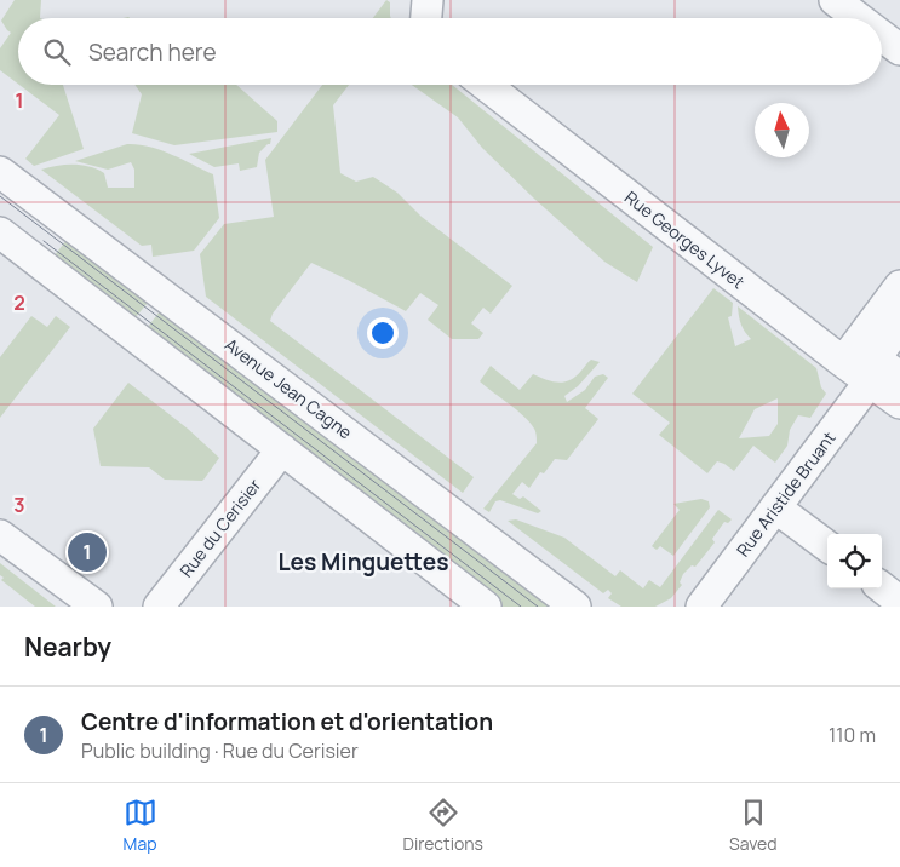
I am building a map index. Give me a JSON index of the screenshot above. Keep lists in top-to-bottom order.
{
  "streets": {
    "street": [
      "Rue Georges Lyvet",
      "Avenue Jean Cagne",
      "Rue Aristide Bruant",
      "Rue du Cerisier"
    ]
  },
  "crossings": [
    ["Rue Georges Lyvet", "Rue Aristide Bruant"]
  ],
  "districts": ["Les Minguettes"],
  "north": "top",
  "page": {
    "search": "Search here",
    "pins": "1",
    "heading": "Nearby",
    "list": [
      {
        "mark": "1",
        "name": "Centre d'information et d'orientation",
        "note": "Public building · Rue du Cerisier",
        "value": "110 m"
      }
    ],
    "nav": ["Map", "Directions", "Saved"]
  },
  "grid": {
    "rows": ["1", "2", "3"]
  }
}
